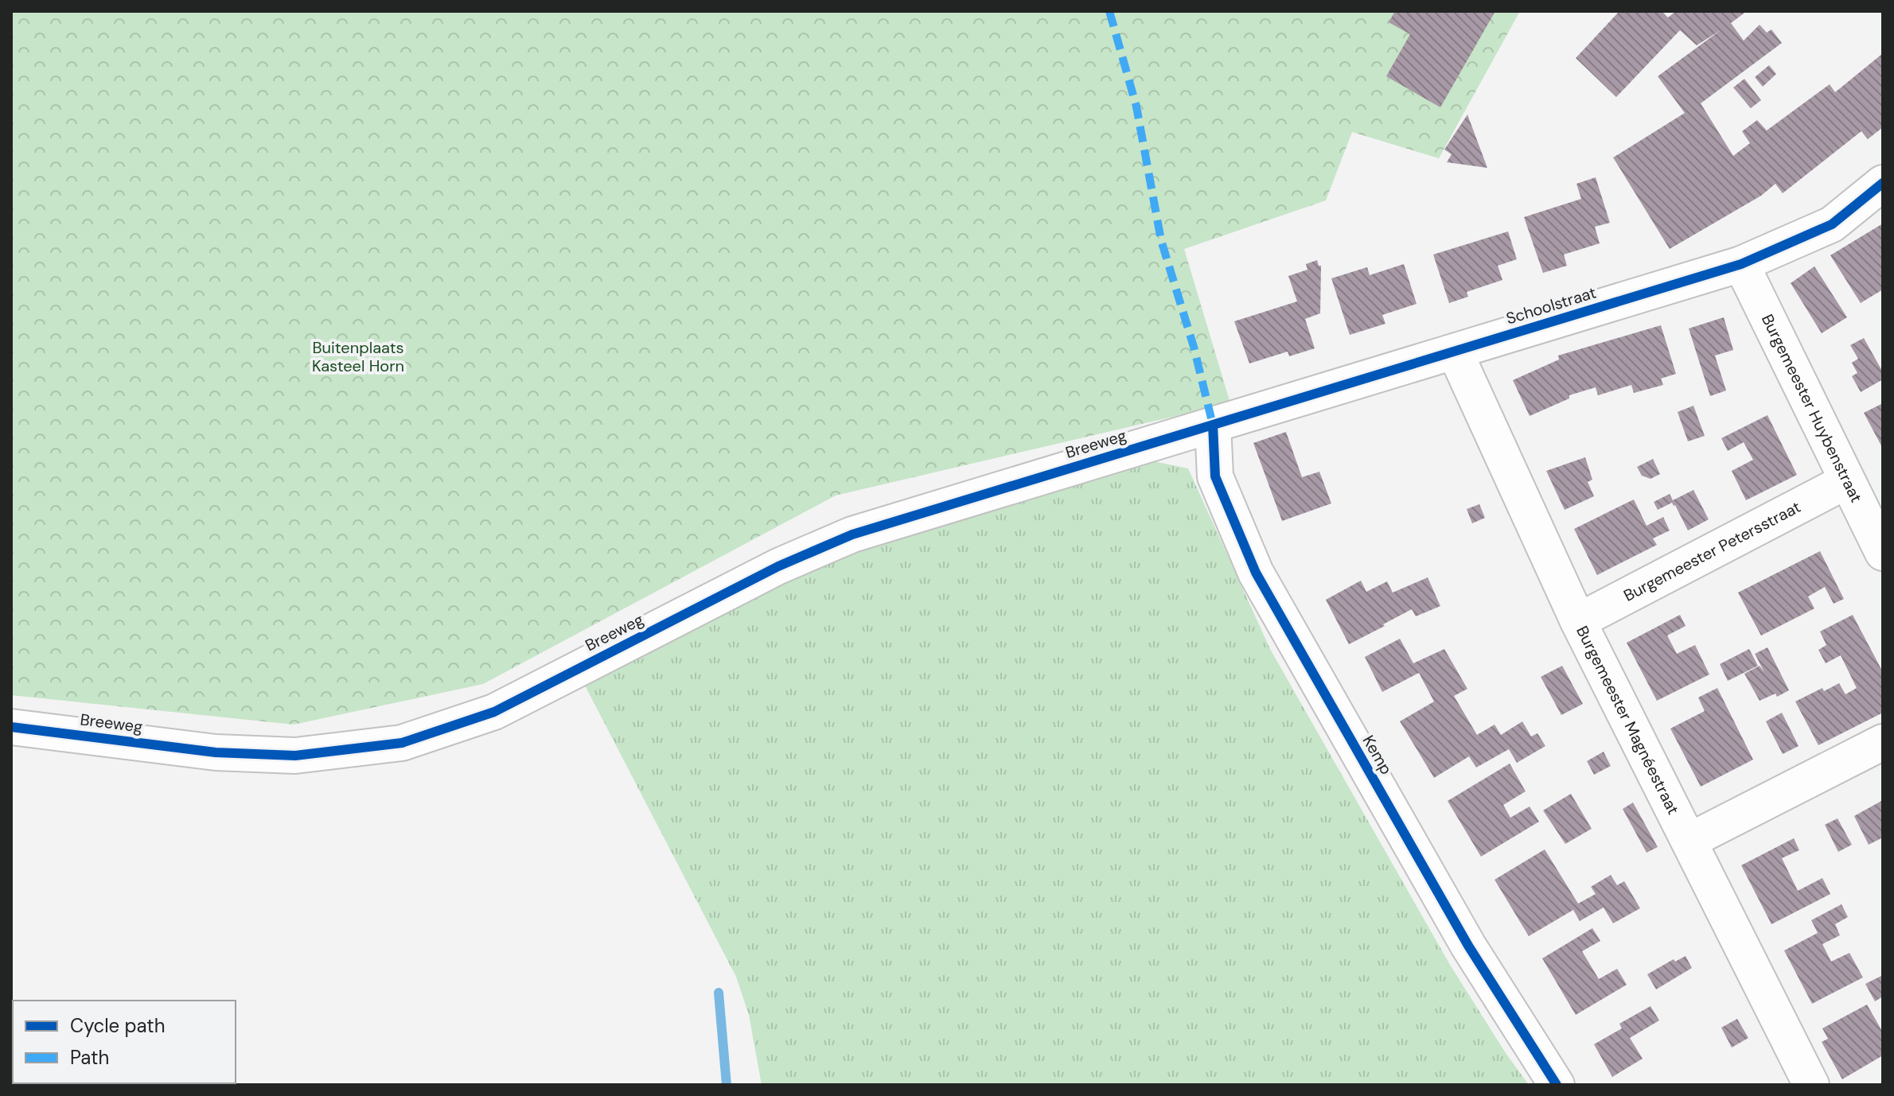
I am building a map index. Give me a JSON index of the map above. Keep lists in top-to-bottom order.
{
  "streets": {
    "street": [
      "Schoolstraat",
      "Burgemeester Huybenstraat",
      "Breeweg",
      "Burgemeester Petersstraat",
      "Burgemeester Magnéestraat",
      "Kemp"
    ]
  },
  "crossings": [
    ["Schoolstraat", "Burgemeester Huybenstraat"],
    ["Schoolstraat", "Breeweg"],
    ["Schoolstraat", "Burgemeester Magnéestraat"],
    ["Schoolstraat", "Kemp"],
    ["Burgemeester Huybenstraat", "Burgemeester Petersstraat"],
    ["Breeweg", "Kemp"],
    ["Burgemeester Petersstraat", "Burgemeester Magnéestraat"]
  ],
  "parks": ["Buitenplaats Kasteel Horn"],
  "legend": ["Cycle path", "Path"]
}
